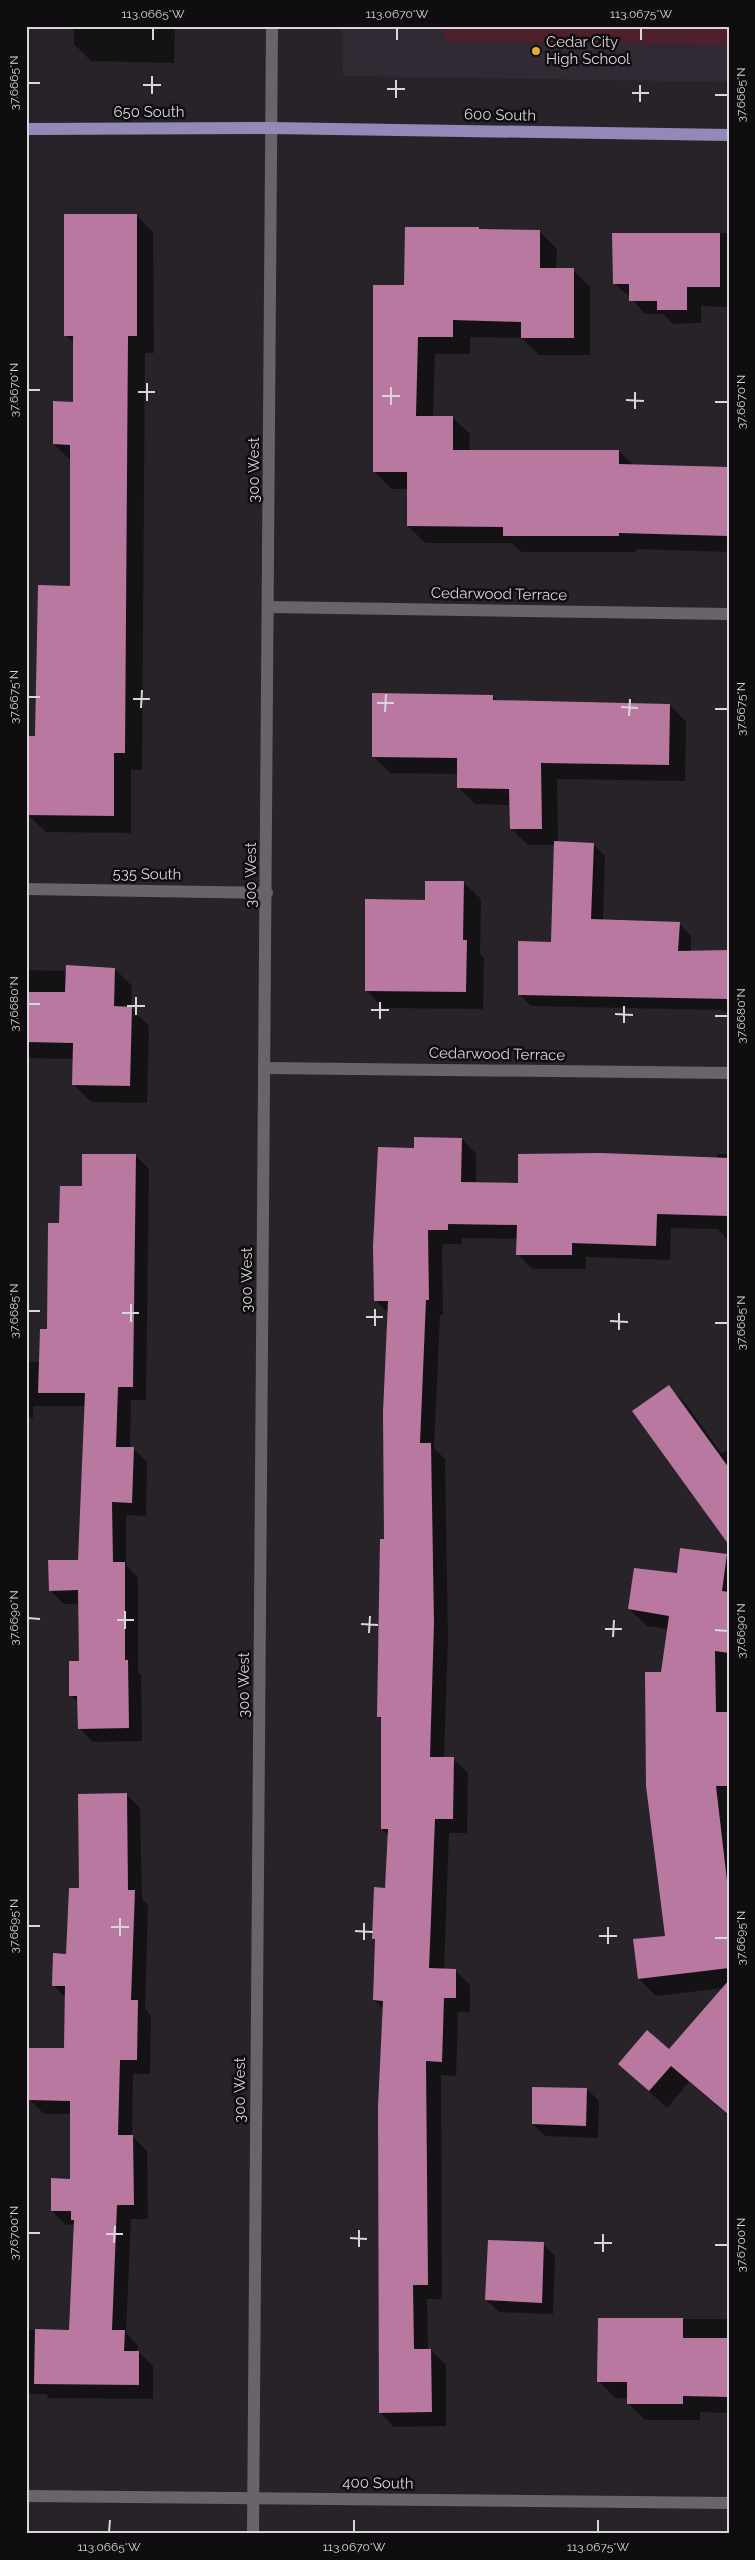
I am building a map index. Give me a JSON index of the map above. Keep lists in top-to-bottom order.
{
  "streets": {
    "main road": ["650 South", "600 South"],
    "street": [
      "300 West",
      "Cedarwood Terrace",
      "535 South",
      "400 South"
    ]
  },
  "crossings": [
    ["650 South", "600 South"],
    ["650 South", "300 West"],
    ["600 South", "300 West"],
    ["300 West", "Cedarwood Terrace"],
    ["300 West", "535 South"],
    ["300 West", "400 South"]
  ],
  "places": ["Cedar City High School"],
  "coordinates": [
    "113.0665°W",
    "113.0670°W",
    "113.0675°W",
    "37.6665°N",
    "37.6670°N",
    "37.6675°N",
    "37.6680°N",
    "37.6685°N",
    "37.6690°N",
    "37.6695°N",
    "37.6700°N"
  ]
}
